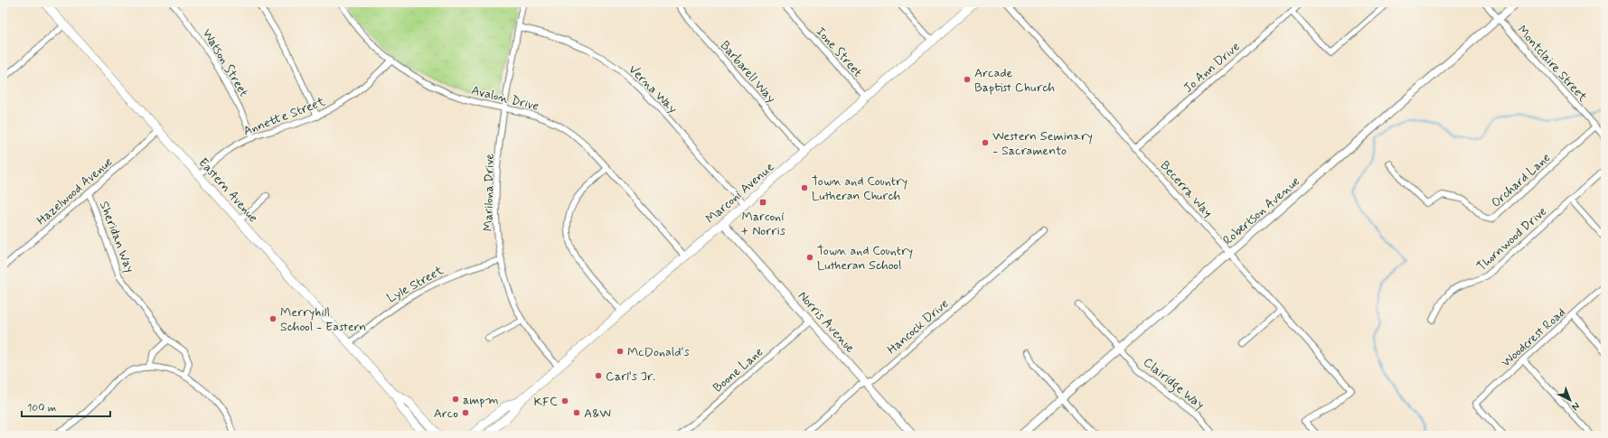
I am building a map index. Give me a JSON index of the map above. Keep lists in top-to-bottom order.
{
  "streets": {
    "main road": ["Eastern Avenue", "Marconi Avenue"],
    "street": [
      "Ione Street",
      "Watson Street",
      "Montclaire Street",
      "Jo Ann Drive",
      "Barbarell Way",
      "Verna Way",
      "Avalon Drive",
      "Annette Street",
      "Orchard Lane",
      "Becerra Way",
      "Hazelwood Avenue",
      "Marilona Drive",
      "Robertson Avenue",
      "Sheridan Way",
      "Thornwood Drive",
      "Lyle Street",
      "Norris Avenue",
      "Hancock Drive",
      "Woodcrest Road",
      "Boone Lane",
      "Clairidge Way"
    ]
  },
  "crossings": [
    ["Ione Street", "Marconi Avenue"],
    ["Watson Street", "Annette Street"],
    ["Montclaire Street", "Orchard Lane"],
    ["Montclaire Street", "Robertson Avenue"],
    ["Jo Ann Drive", "Becerra Way"],
    ["Barbarell Way", "Marconi Avenue"],
    ["Verna Way", "Marilona Drive"],
    ["Verna Way", "Marconi Avenue"],
    ["Avalon Drive", "Annette Street"],
    ["Avalon Drive", "Marilona Drive"],
    ["Avalon Drive", "Marconi Avenue"],
    ["Annette Street", "Eastern Avenue"],
    ["Becerra Way", "Robertson Avenue"],
    ["Eastern Avenue", "Hazelwood Avenue"],
    ["Eastern Avenue", "Lyle Street"],
    ["Hazelwood Avenue", "Sheridan Way"],
    ["Marilona Drive", "Marconi Avenue"],
    ["Marilona Drive", "Lyle Street"],
    ["Marconi Avenue", "Norris Avenue"],
    ["Robertson Avenue", "Clairidge Way"],
    ["Norris Avenue", "Hancock Drive"],
    ["Norris Avenue", "Boone Lane"]
  ],
  "places": {
    "other": [
      "Arcade Baptist Church",
      "Western Seminary - Sacramento",
      "Town and Country Lutheran Church",
      "Town and Country Lutheran School",
      "Merryhill School - Eastern",
      "McDonald's",
      "Carl's Jr.",
      "ampm",
      "KFC",
      "Arco",
      "A&W"
    ],
    "transit": ["Marconi + Norris"]
  },
  "scale_bar": "100 m",
  "north": "bottom right"
}
